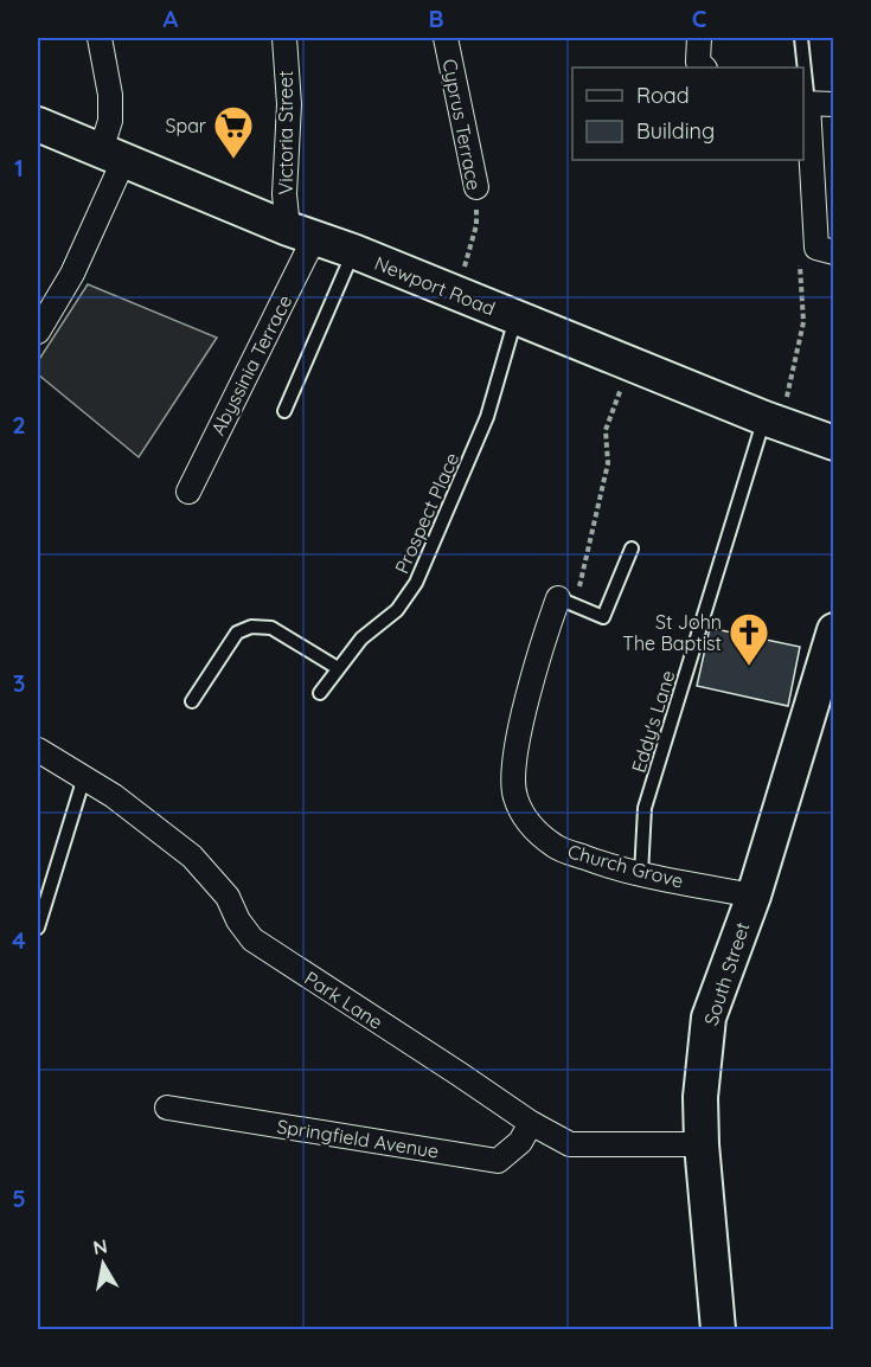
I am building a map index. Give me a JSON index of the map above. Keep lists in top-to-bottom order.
{
  "streets": {
    "street": [
      "Cyprus Terrace",
      "Victoria Street",
      "Newport Road",
      "Abyssinia Terrace",
      "Church Grove",
      "South Street",
      "Park Lane",
      "Springfield Avenue"
    ],
    "lane": ["Prospect Place", "Eddy's Lane"]
  },
  "crossings": [
    ["Cyprus Terrace", "Newport Road"],
    ["Victoria Street", "Newport Road"],
    ["Victoria Street", "Abyssinia Terrace"],
    ["Newport Road", "Abyssinia Terrace"],
    ["Newport Road", "Prospect Place"],
    ["Newport Road", "Eddy's Lane"],
    ["Eddy's Lane", "Church Grove"],
    ["Church Grove", "South Street"],
    ["South Street", "Park Lane"],
    ["Park Lane", "Springfield Avenue"]
  ],
  "places": {
    "supermarket": ["Spar"],
    "church": ["St John The Baptist"]
  },
  "legend": ["Road", "Building"],
  "north": "top",
  "grid": {
    "columns": ["A", "B", "C"],
    "rows": [
      "1",
      "2",
      "3",
      "4",
      "5"
    ]
  }
}
